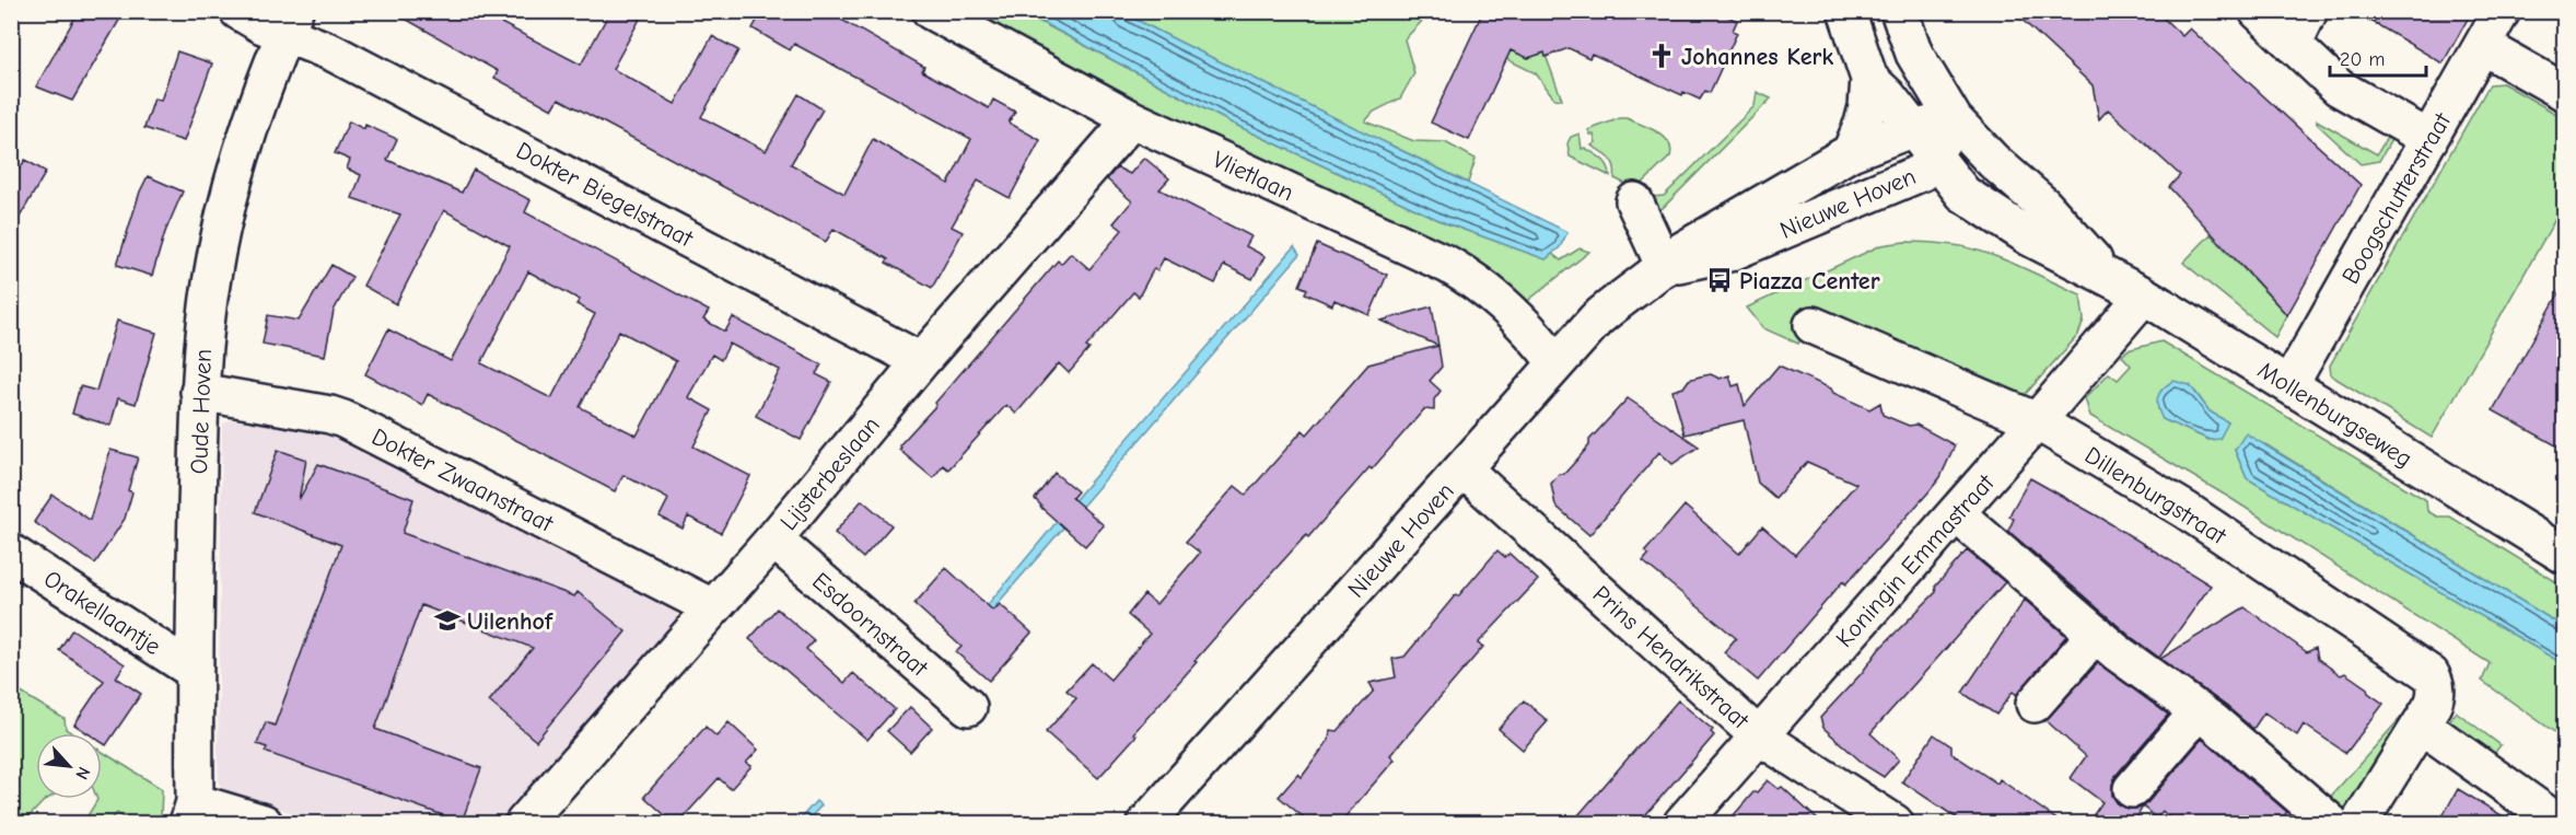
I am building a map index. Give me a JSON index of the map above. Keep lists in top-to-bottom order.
{
  "streets": {
    "street": [
      "Vlietlaan",
      "Dokter Biegelstraat",
      "Boogschutterstraat",
      "Nieuwe Hoven",
      "Oude Hoven",
      "Mollenburgseweg",
      "Lijsterbeslaan",
      "Dokter Zwaanstraat",
      "Dillenburgstraat",
      "Koningin Emmastraat",
      "Orakellaantje",
      "Esdoornstraat",
      "Prins Hendrikstraat"
    ]
  },
  "crossings": [
    ["Vlietlaan", "Nieuwe Hoven"],
    ["Vlietlaan", "Lijsterbeslaan"],
    ["Dokter Biegelstraat", "Oude Hoven"],
    ["Dokter Biegelstraat", "Lijsterbeslaan"],
    ["Boogschutterstraat", "Mollenburgseweg"],
    ["Nieuwe Hoven", "Mollenburgseweg"],
    ["Nieuwe Hoven", "Prins Hendrikstraat"],
    ["Oude Hoven", "Dokter Zwaanstraat"],
    ["Oude Hoven", "Orakellaantje"],
    ["Mollenburgseweg", "Koningin Emmastraat"],
    ["Lijsterbeslaan", "Dokter Zwaanstraat"],
    ["Lijsterbeslaan", "Esdoornstraat"],
    ["Dillenburgstraat", "Koningin Emmastraat"],
    ["Koningin Emmastraat", "Prins Hendrikstraat"]
  ],
  "places": {
    "church": ["Johannes Kerk"],
    "bus stop": ["Piazza Center"],
    "school or university": ["Uilenhof"]
  },
  "scale_bar": "20 m",
  "north": "bottom right"
}
